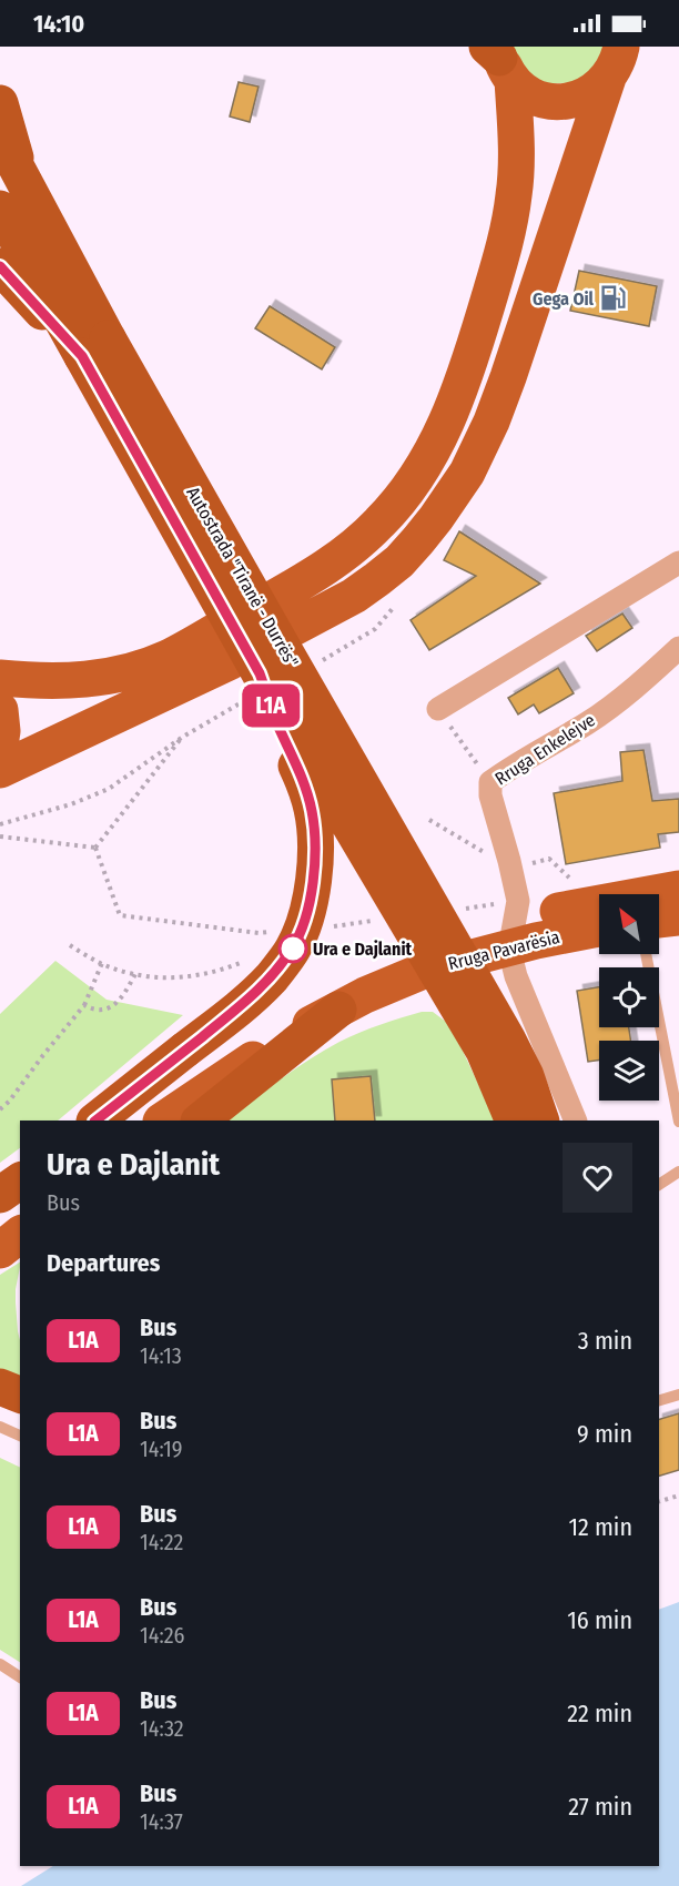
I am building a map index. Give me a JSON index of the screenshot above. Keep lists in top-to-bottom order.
{
  "streets": {
    "highway": ["Autostrada \"Tiranë - Durrës\""],
    "main road": ["Rruga Pavarësia"],
    "street": ["Rruga Enkelejve"]
  },
  "crossings": [
    ["Rruga Enkelejve", "Rruga Pavarësia"]
  ],
  "places": {
    "fuel station": ["Gega Oil"],
    "other": ["Ura e Dajlanit"]
  },
  "lines": ["bus line L1A"],
  "north": "top left",
  "page": {
    "status": "14:10",
    "on_map": "L1A",
    "heading": [
      ["Ura e Dajlanit", "Bus"],
      "Departures"
    ],
    "list": [
      {
        "mark": "L1A",
        "name": "Bus",
        "note": "14:13",
        "value": "3 min"
      },
      {
        "mark": "L1A",
        "name": "Bus",
        "note": "14:19",
        "value": "9 min"
      },
      {
        "mark": "L1A",
        "name": "Bus",
        "note": "14:22",
        "value": "12 min"
      },
      {
        "mark": "L1A",
        "name": "Bus",
        "note": "14:26",
        "value": "16 min"
      },
      {
        "mark": "L1A",
        "name": "Bus",
        "note": "14:32",
        "value": "22 min"
      },
      {
        "mark": "L1A",
        "name": "Bus",
        "note": "14:37",
        "value": "27 min"
      }
    ]
  }
}
